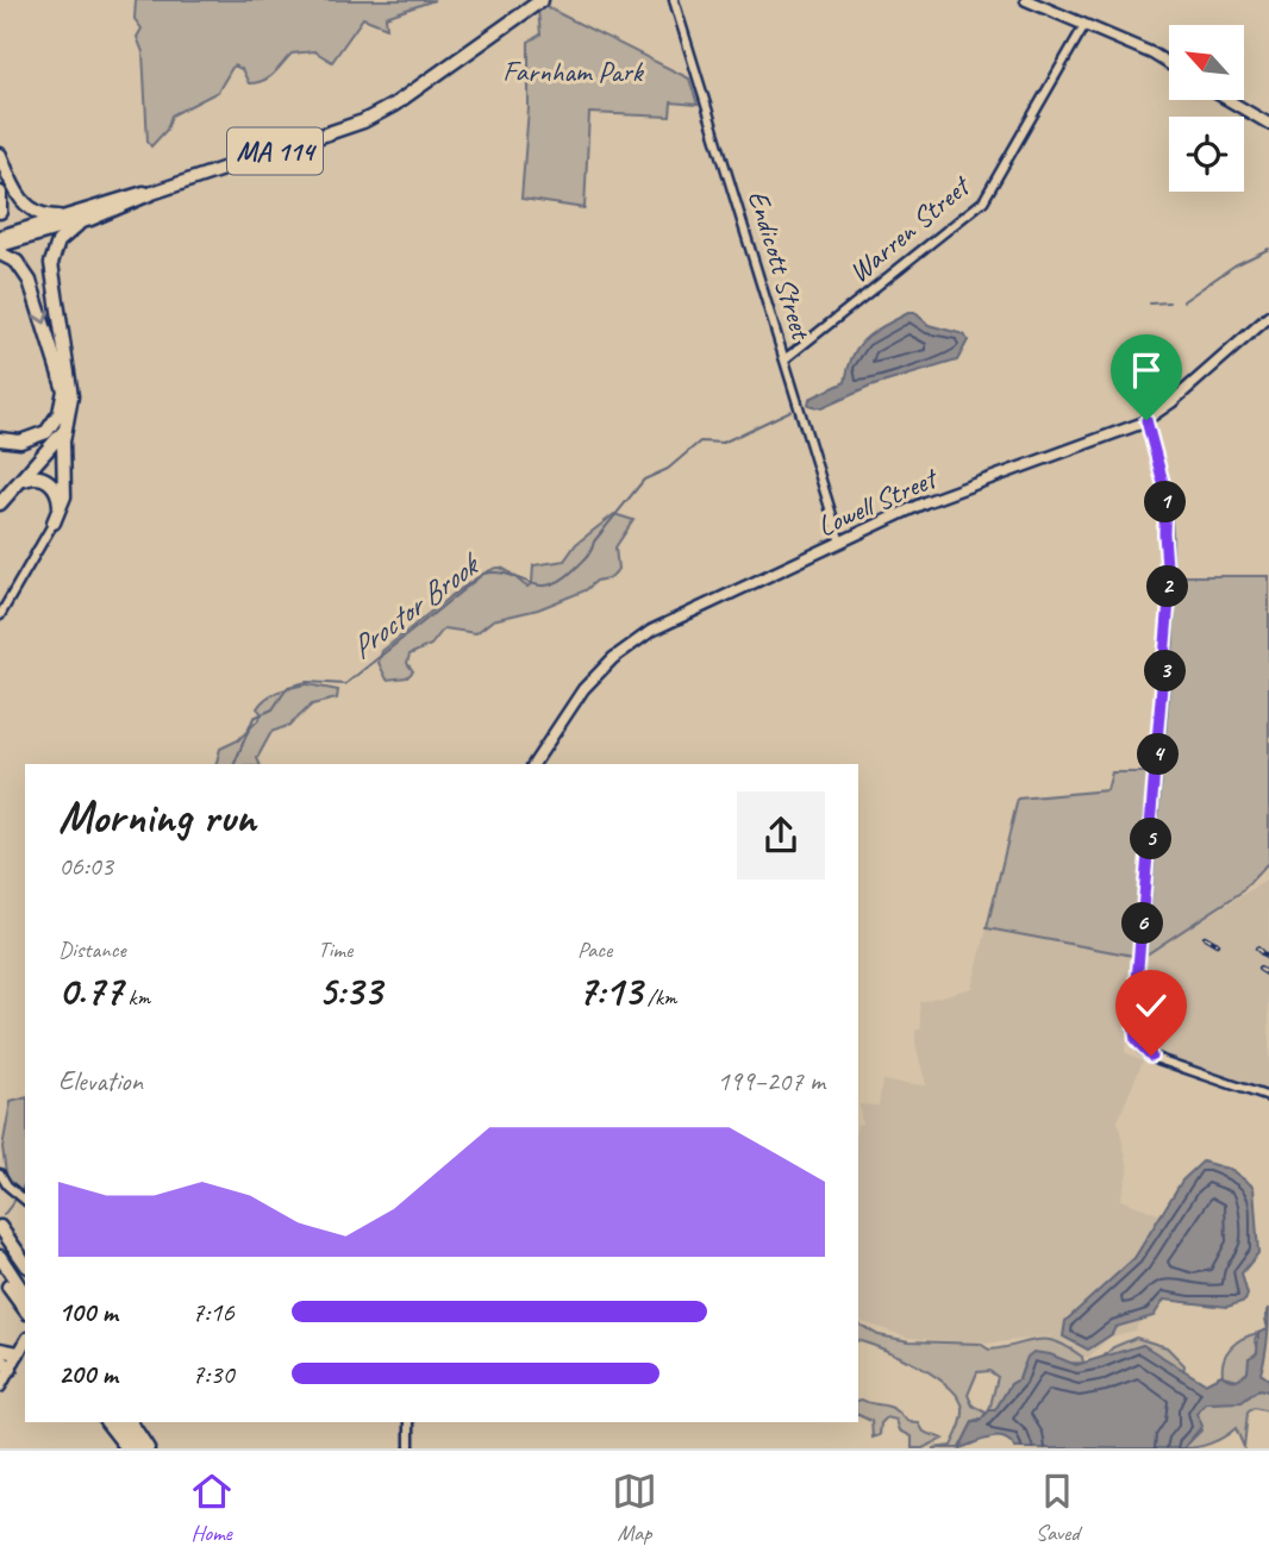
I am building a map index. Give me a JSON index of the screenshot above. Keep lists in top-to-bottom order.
{
  "streets": {
    "highway": ["MA 114"],
    "main road": ["Lowell Street"],
    "street": ["Warren Street", "Endicott Street"]
  },
  "crossings": [
    ["Warren Street", "Endicott Street"],
    ["Endicott Street", "Lowell Street"]
  ],
  "water": ["Proctor Brook"],
  "parks": ["Farnham Park"],
  "north": "top left",
  "page": {
    "pins": [
      "1",
      "2",
      "3",
      "4",
      "5",
      "6"
    ],
    "heading": ["Morning run", "06:03"],
    "stats": [
      ["Distance", "0.77 km"],
      ["Time", "5:33"],
      ["Pace", "7:13 /km"]
    ],
    "chart": ["Elevation", "199–207 m"],
    "list": [
      {
        "name": "100 m",
        "note": "7:16"
      },
      {
        "name": "200 m",
        "note": "7:30"
      }
    ],
    "tabs": ["Home", "Map", "Saved"]
  }
}
